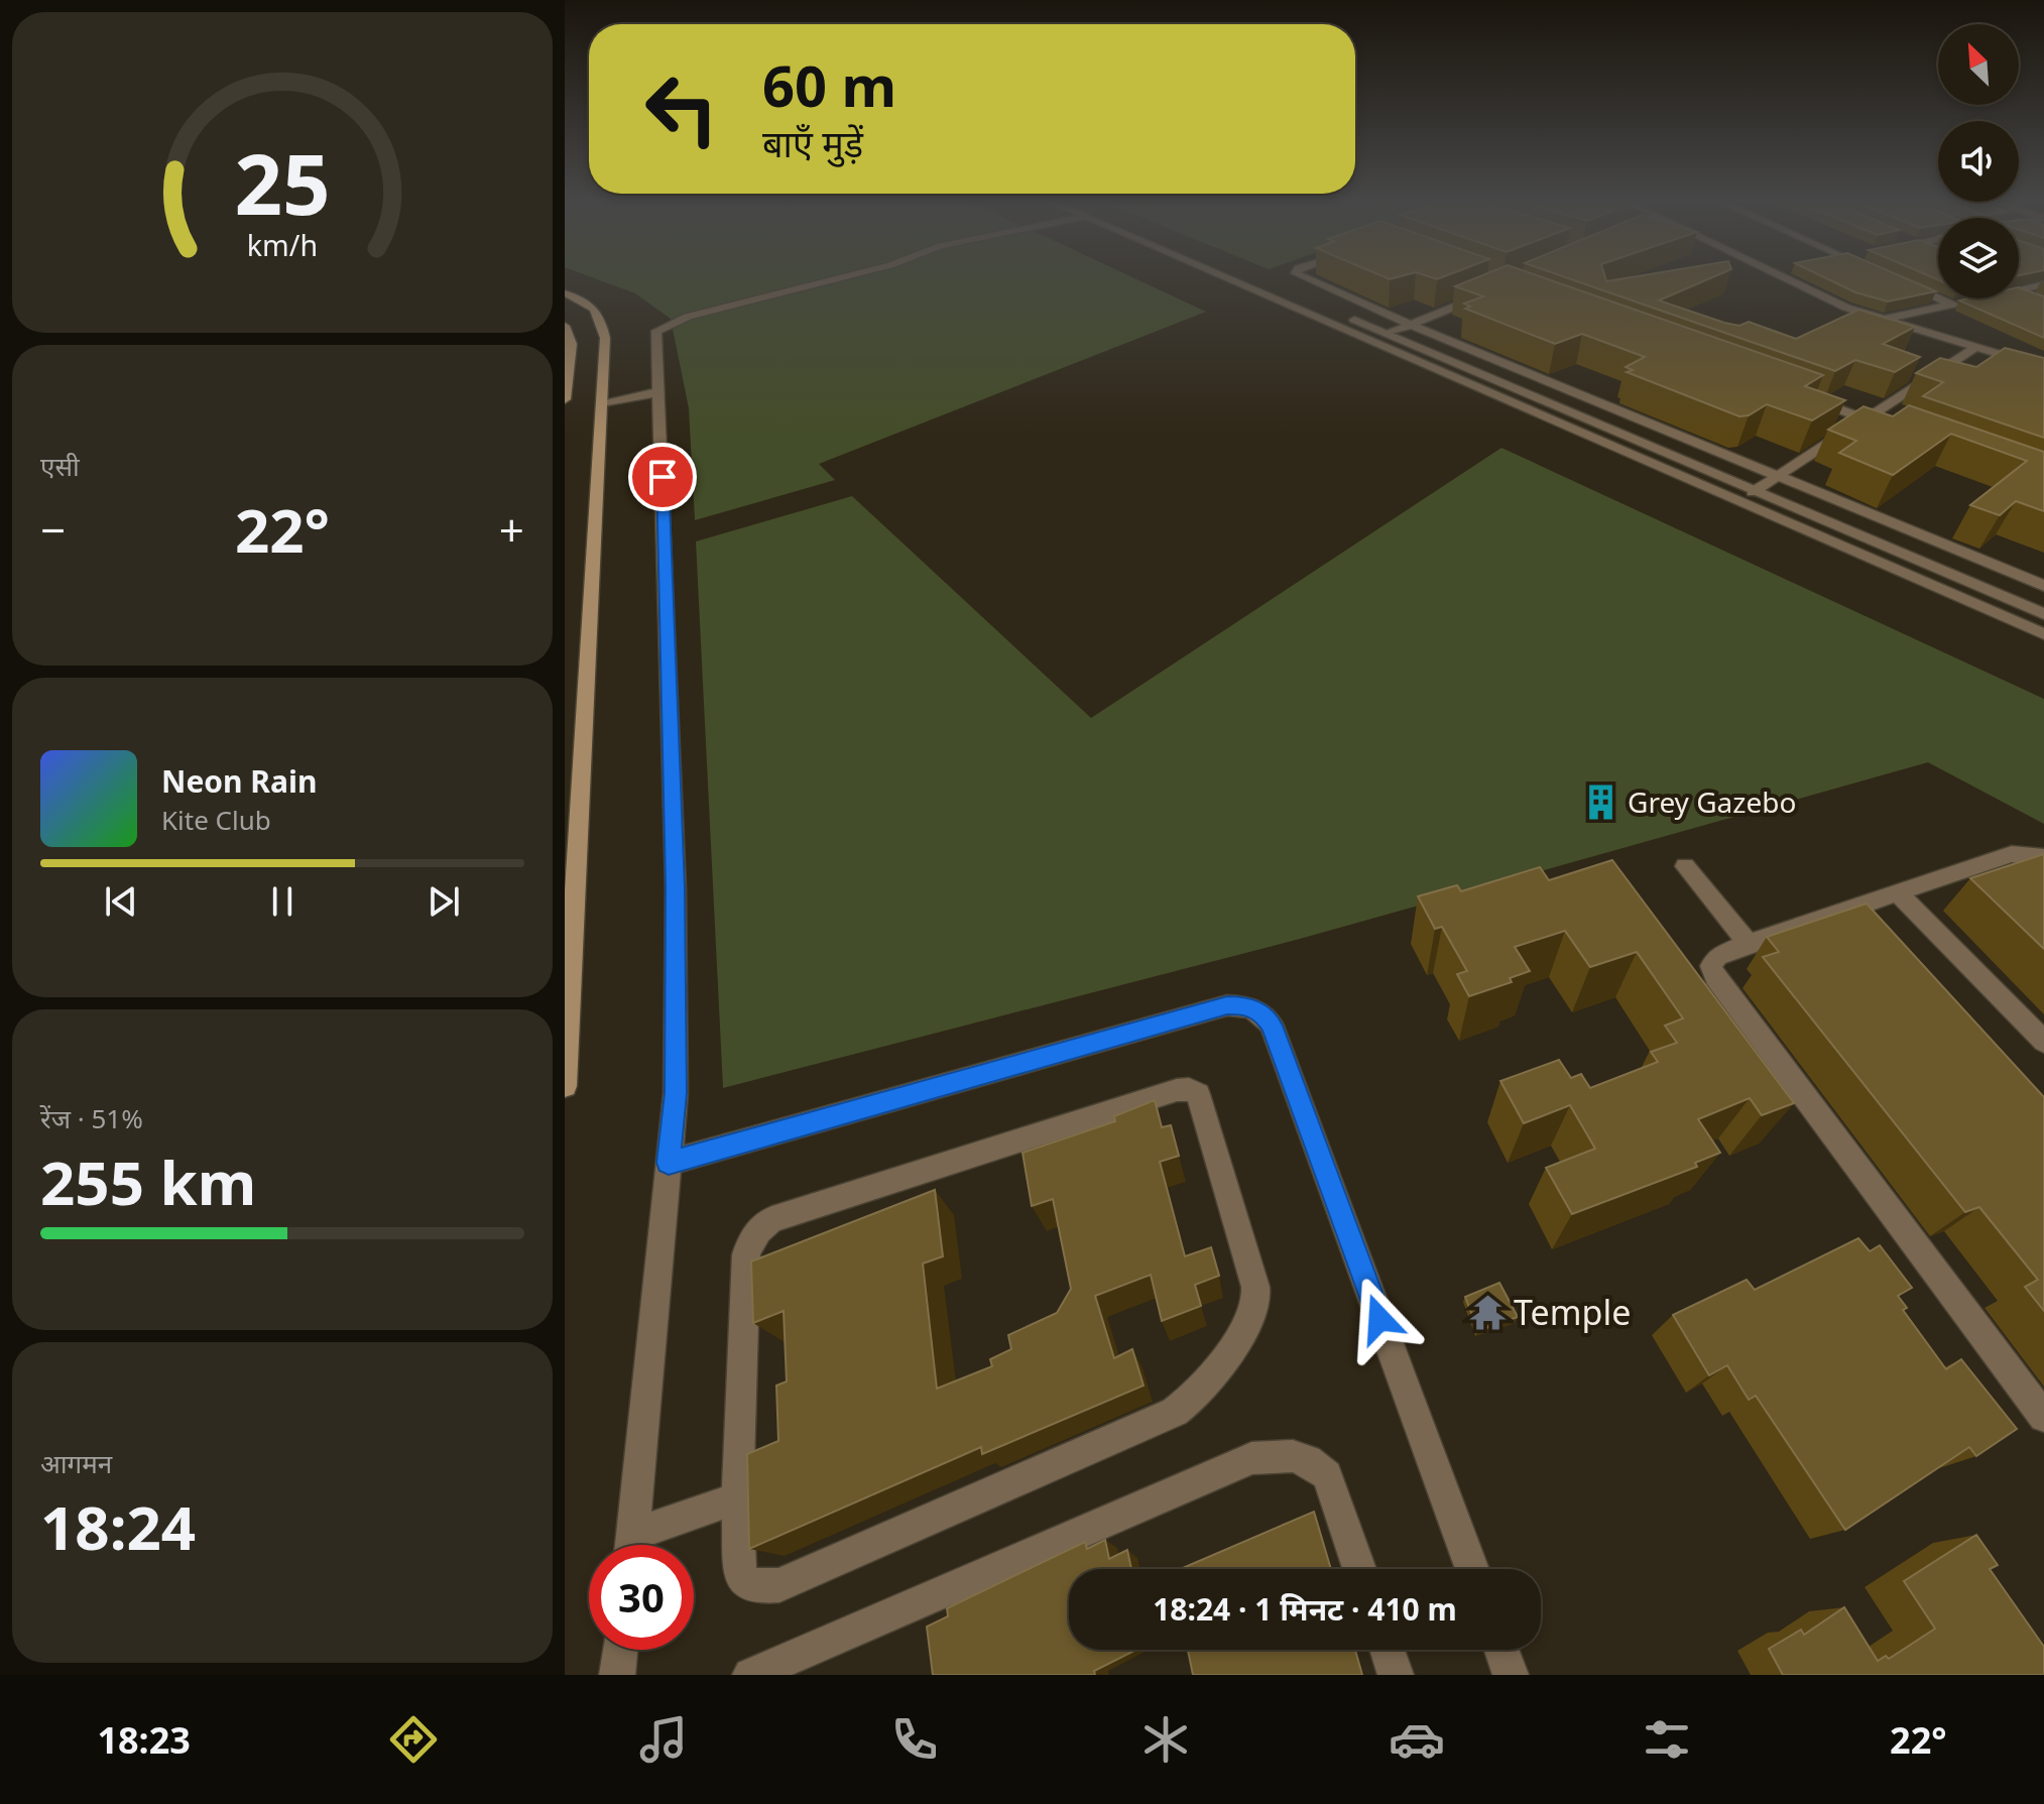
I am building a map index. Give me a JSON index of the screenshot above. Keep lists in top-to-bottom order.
{
  "places": {
    "building": ["Grey Gazebo"],
    "temple": ["Temple"]
  },
  "north": "top left",
  "page": {
    "turn": ["60 m", "बाएँ मुड़ें"],
    "tile": [
      "एसी",
      ["रेंज · 51%", "255 km"],
      ["आगमन", "18:24"]
    ],
    "heat": ["−", "22°", "+"],
    "song": ["Neon Rain", "Kite Club"],
    "limit": "30",
    "trip": "18:24 · 1 मिनट · 410 m",
    "tabs": ["18:23", "22°"],
    "gauge": ["25", "km/h"]
  }
}
